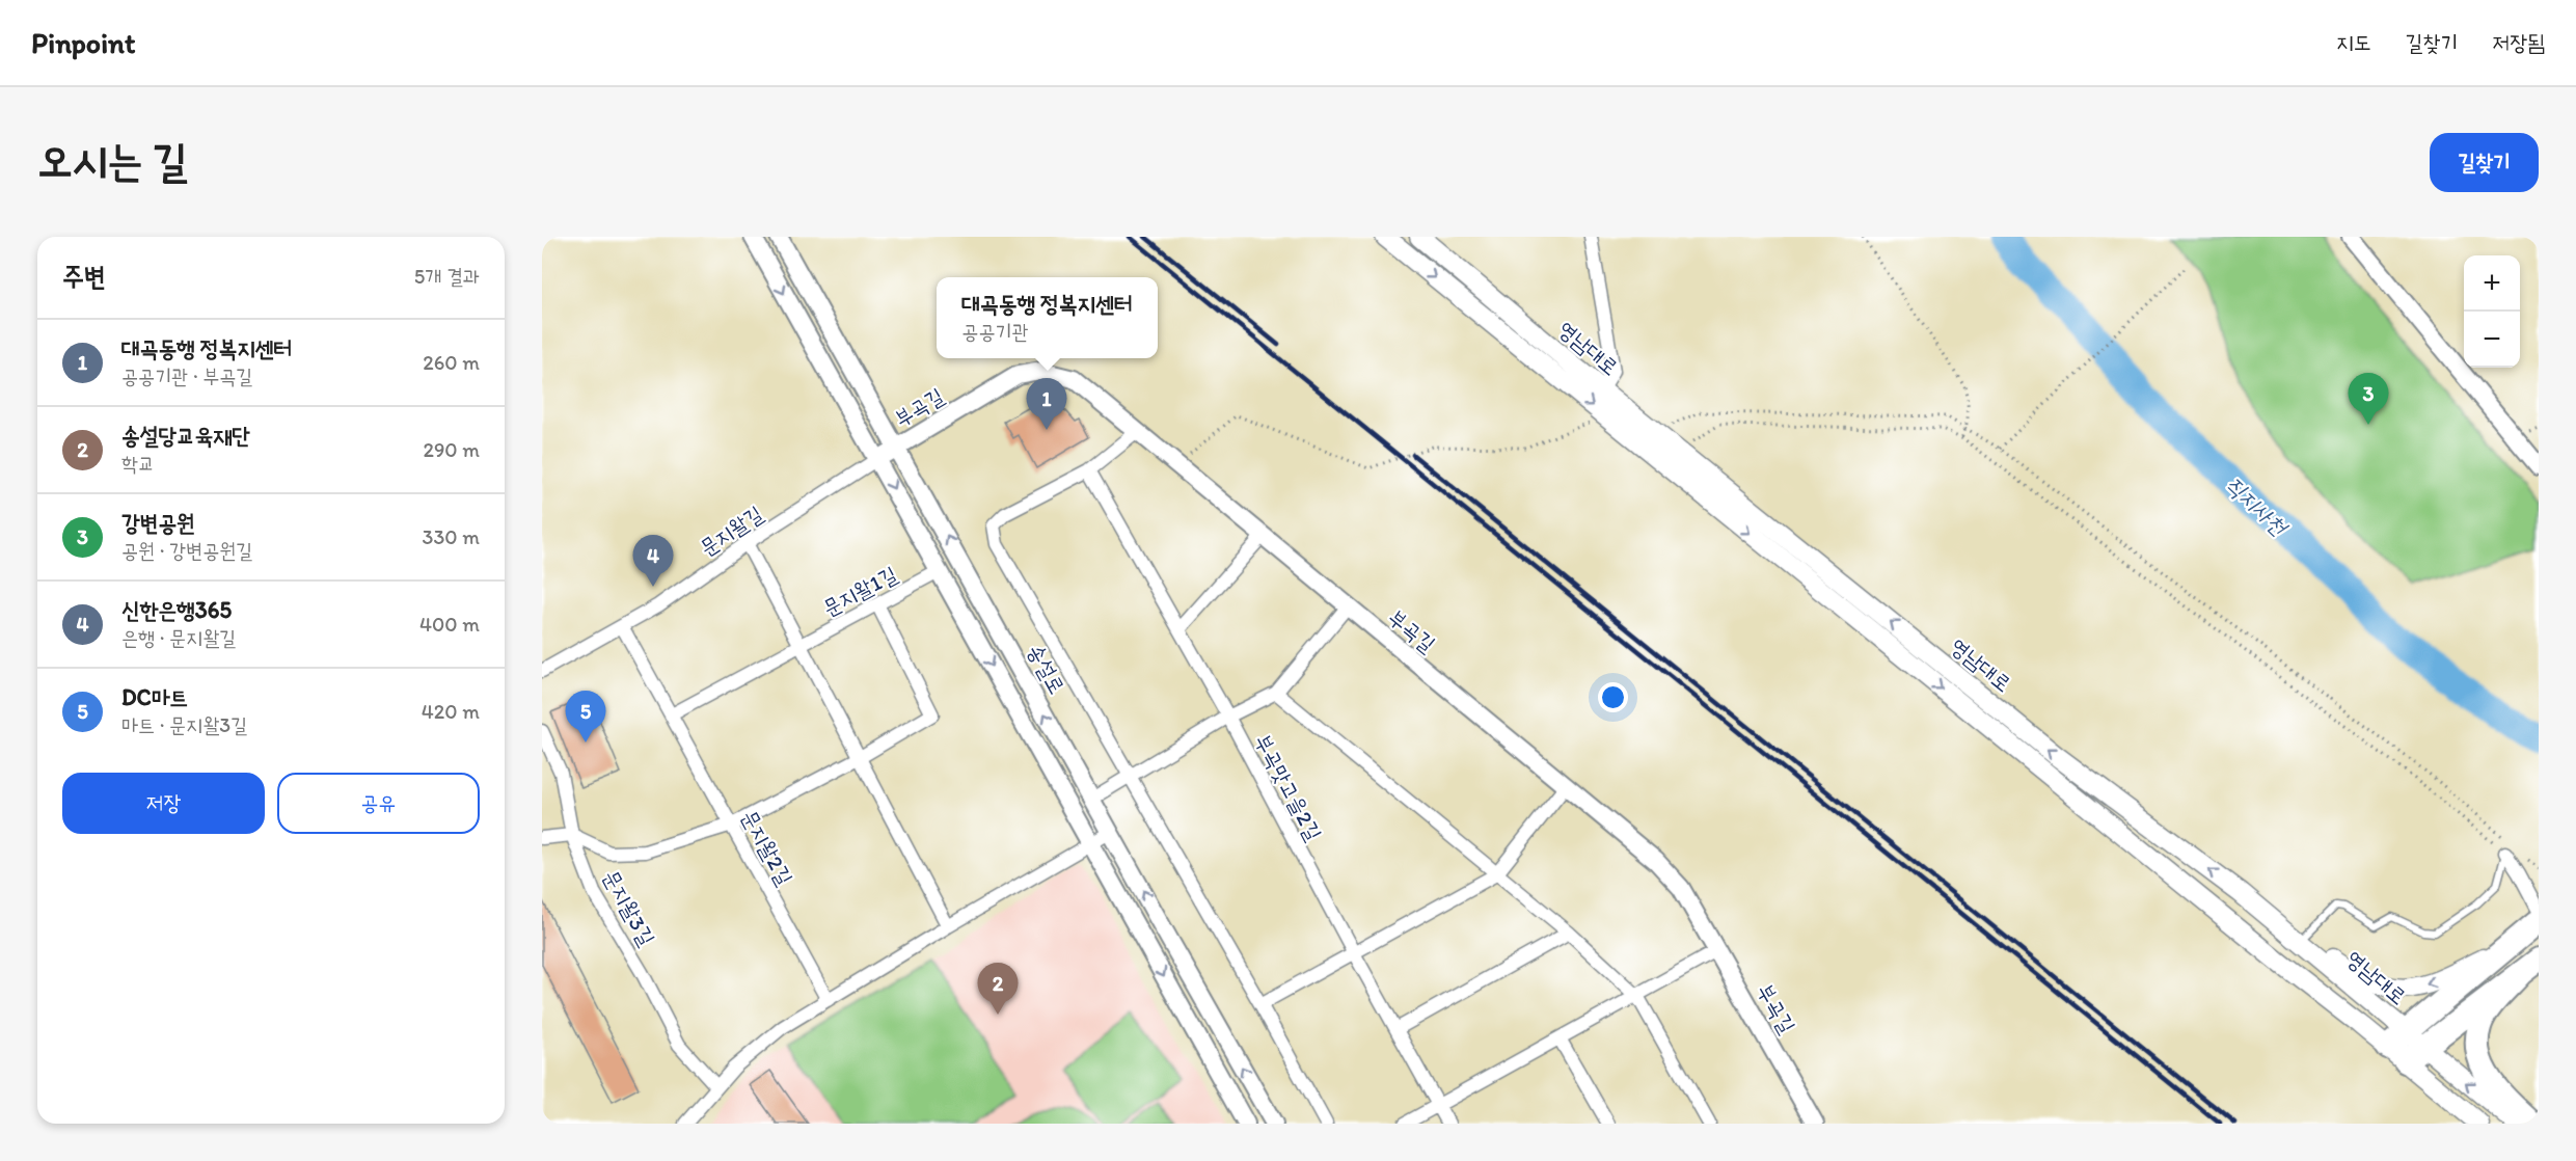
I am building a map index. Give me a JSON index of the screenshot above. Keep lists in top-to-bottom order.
{
  "streets": {
    "main road": ["영남대로"],
    "street": [
      "부곡길",
      "문지왈길",
      "문지왈1길",
      "송설로",
      "부곡맛고을2길",
      "문지왈2길",
      "문지왈3길"
    ]
  },
  "crossings": [
    ["부곡길", "문지왈길"],
    ["부곡길", "송설로"],
    ["문지왈길", "문지왈2길"]
  ],
  "water": ["직지사천"],
  "page": {
    "header": "Pinpoint",
    "nav": ["지도", "길찾기", "저장됨"],
    "buttons": [
      "길찾기",
      ["저장", "공유"]
    ],
    "title": "오시는 길",
    "heading": ["주변", "5개 결과"],
    "map_buttons": ["+", "−"],
    "popup": ["대곡동행 정복지센터", "공공기관"],
    "list": [
      {
        "mark": "1",
        "name": "대곡동행 정복지센터",
        "note": "공공기관 · 부곡길",
        "value": "260 m"
      },
      {
        "mark": "2",
        "name": "송설당교육재단",
        "note": "학교",
        "value": "290 m"
      },
      {
        "mark": "3",
        "name": "강변공원",
        "note": "공원 · 강변공원길",
        "value": "330 m"
      },
      {
        "mark": "4",
        "name": "신한은행365",
        "note": "은행 · 문지왈길",
        "value": "400 m"
      },
      {
        "mark": "5",
        "name": "DC마트",
        "note": "마트 · 문지왈3길",
        "value": "420 m"
      }
    ],
    "pins": [
      "3",
      "1",
      "4",
      "5",
      "2"
    ]
  }
}
